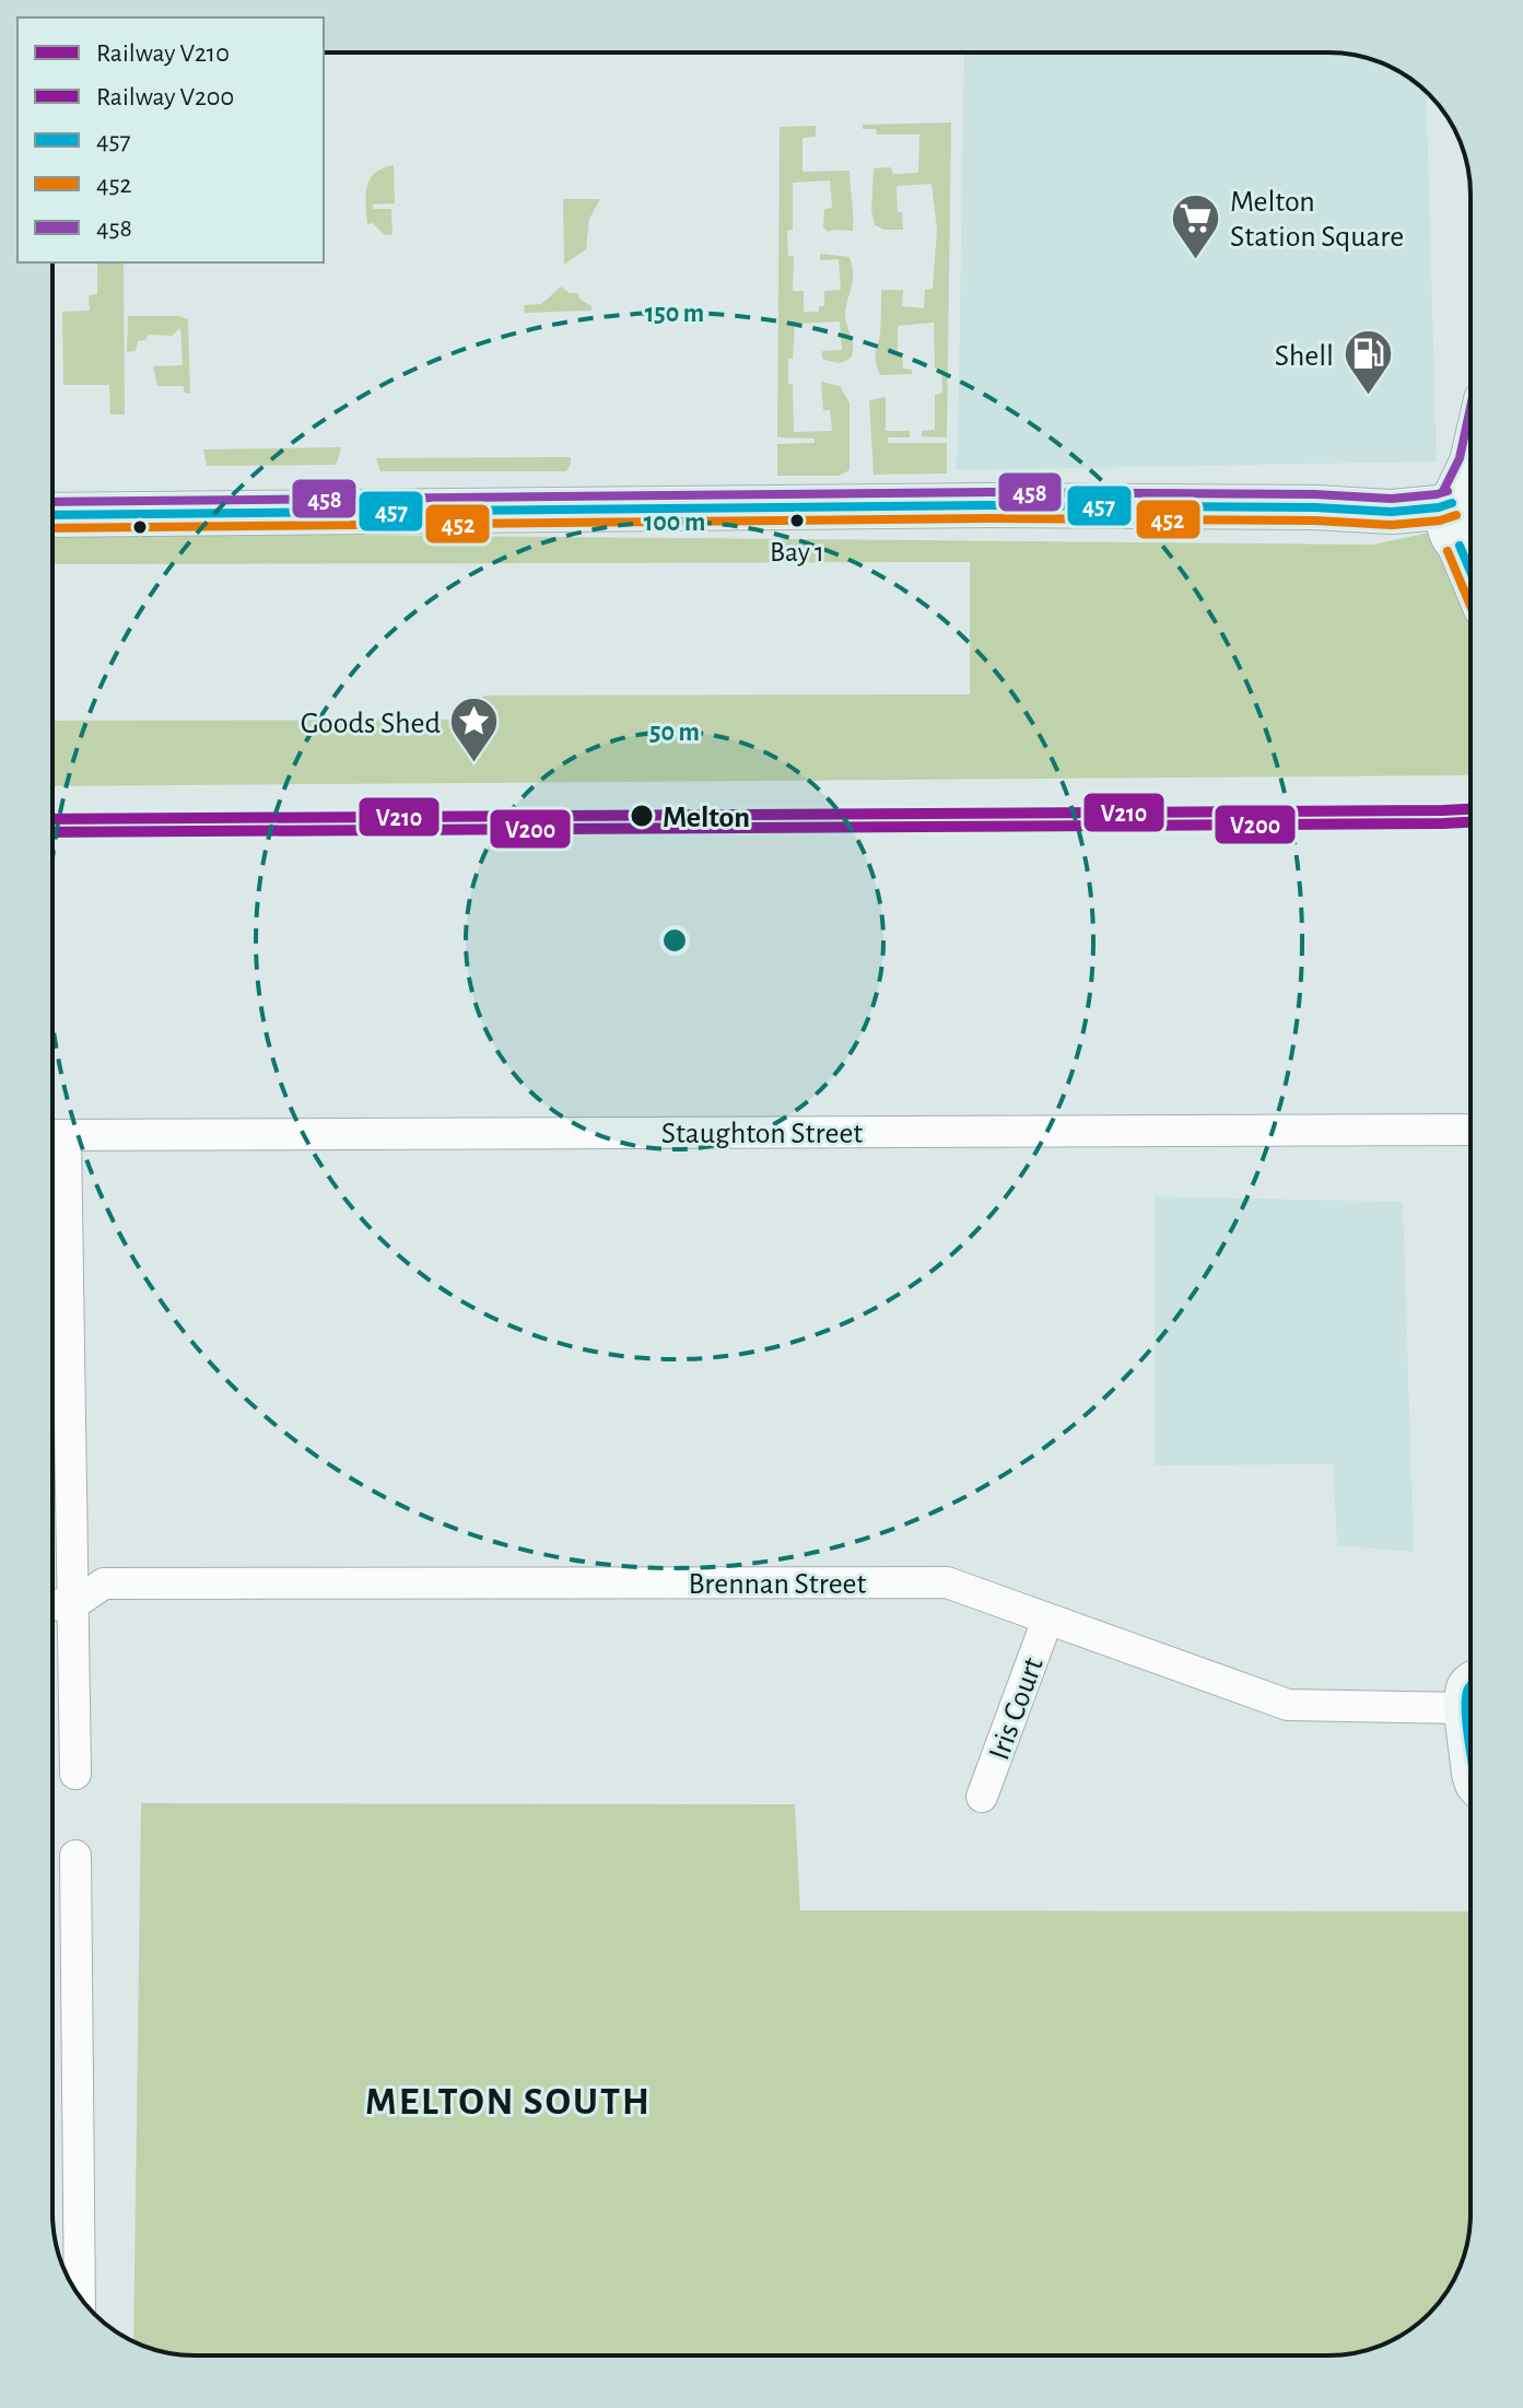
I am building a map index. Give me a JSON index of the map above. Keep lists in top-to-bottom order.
{
  "streets": {
    "street": ["Staughton Street", "Brennan Street", "Iris Court"]
  },
  "crossings": [
    ["Brennan Street", "Iris Court"]
  ],
  "districts": ["MELTON SOUTH"],
  "places": {
    "supermarket": ["Melton Station Square"],
    "fuel station": ["Shell"],
    "other": ["Bay 1", "Melton"],
    "place": ["Goods Shed"]
  },
  "lines": [
    "transit line 458",
    "transit line 457",
    "transit line 452",
    "rail line V210",
    "rail line V200"
  ],
  "legend": [
    "Railway V210",
    "Railway V200",
    "457",
    "452",
    "458"
  ],
  "rings": ["150 m", "100 m", "50 m"]
}
